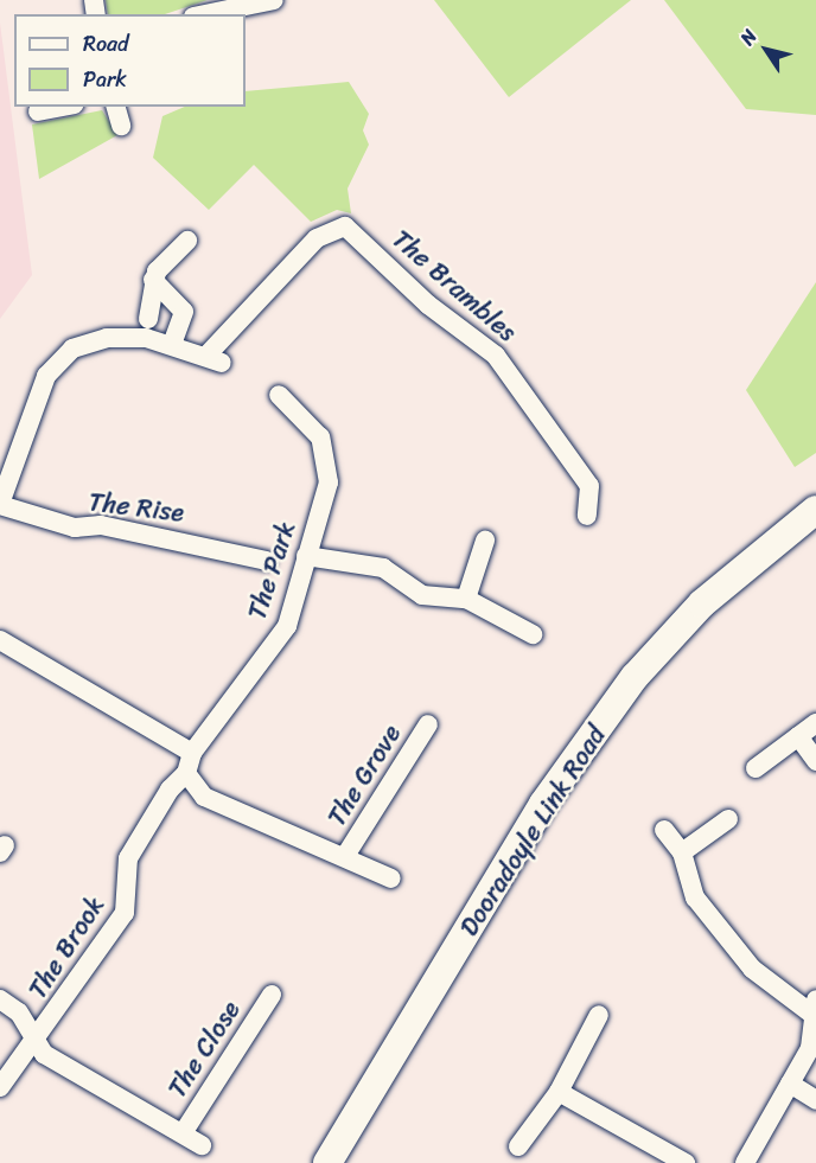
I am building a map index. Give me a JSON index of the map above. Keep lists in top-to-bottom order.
{
  "streets": {
    "main road": ["Dooradoyle Link Road"],
    "street": [
      "The Brambles",
      "The Rise",
      "The Park",
      "The Grove",
      "The Brook",
      "The Close"
    ]
  },
  "crossings": [
    ["The Park", "The Brook"]
  ],
  "legend": ["Road", "Park"],
  "north": "top left"
}
